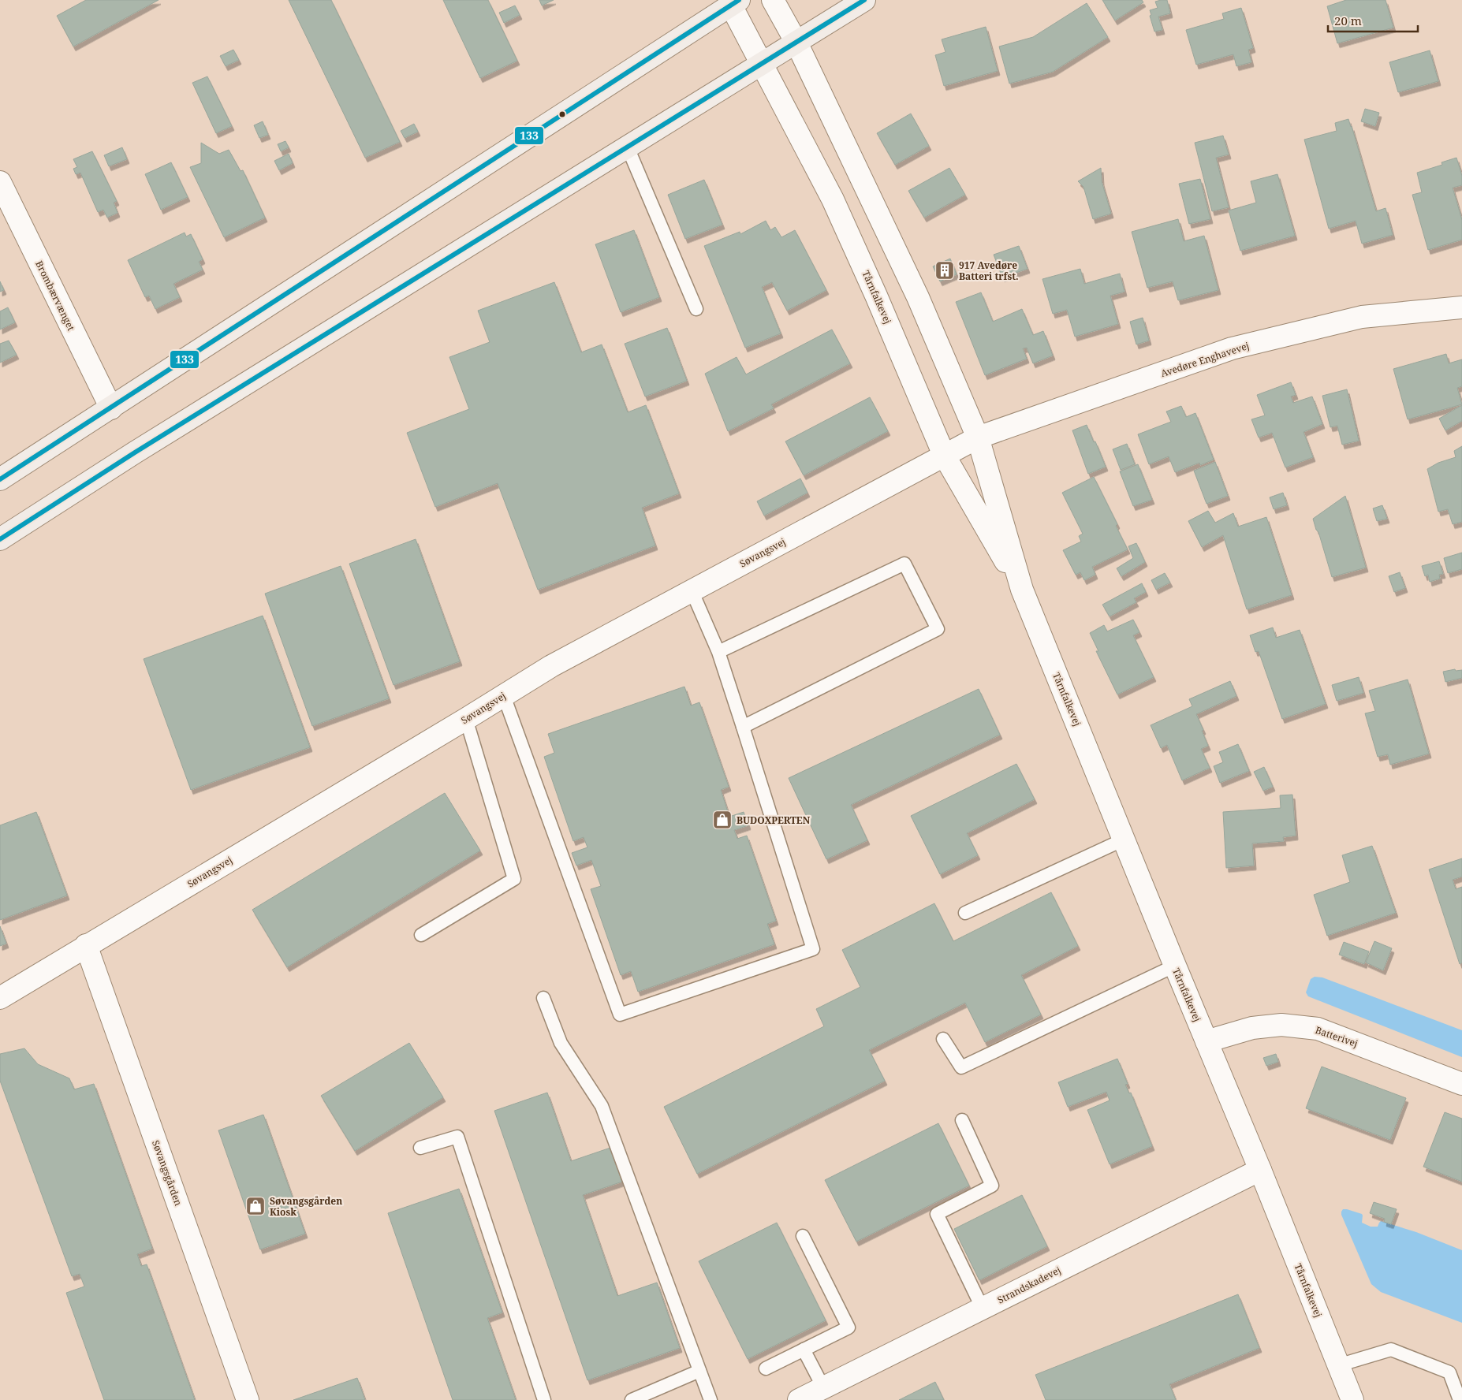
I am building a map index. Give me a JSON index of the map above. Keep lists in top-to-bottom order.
{
  "streets": {
    "street": [
      "Brombærvænget",
      "Tårnfalkevej",
      "Avedøre Enghavevej",
      "Søvangsvej",
      "Batterivej",
      "Søvangsgården",
      "Strandskadevej"
    ]
  },
  "crossings": [
    ["Tårnfalkevej", "Avedøre Enghavevej"],
    ["Tårnfalkevej", "Søvangsvej"],
    ["Tårnfalkevej", "Batterivej"],
    ["Tårnfalkevej", "Strandskadevej"],
    ["Avedøre Enghavevej", "Søvangsvej"],
    ["Søvangsvej", "Søvangsgården"]
  ],
  "places": {
    "building": ["917 Avedøre Batteri trfst."],
    "shop": ["BUDOXPERTEN", "Søvangsgården Kiosk"]
  },
  "lines": ["transit line 133"],
  "scale_bar": "20 m"
}
